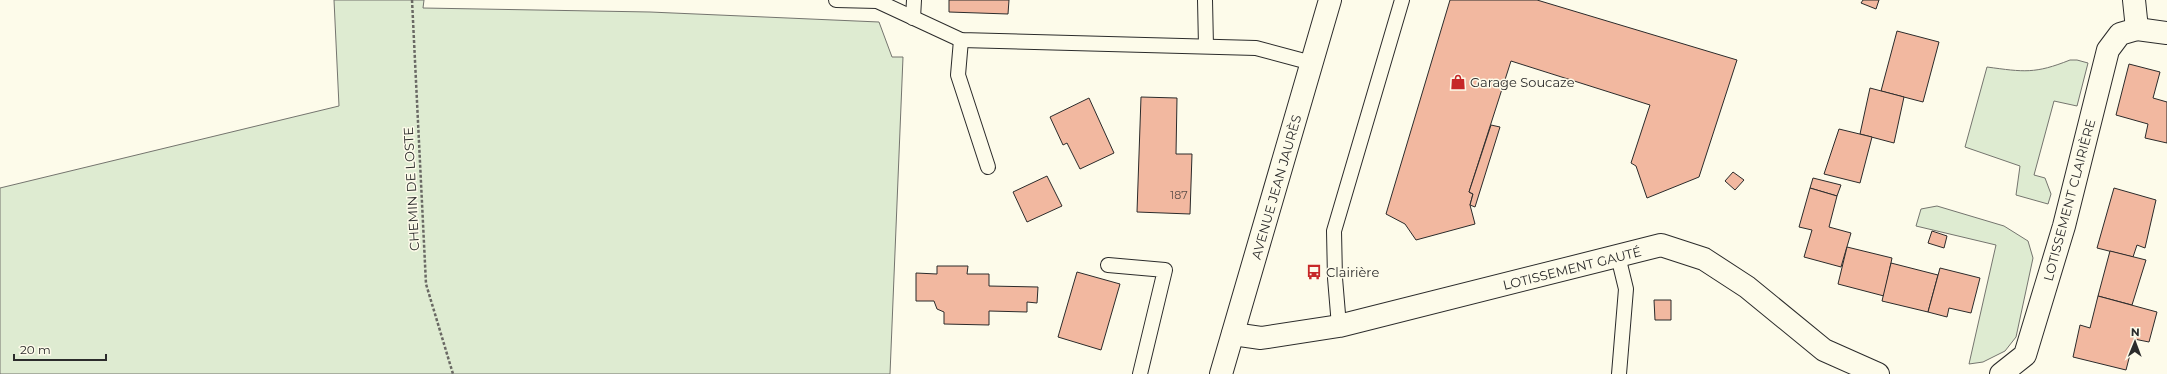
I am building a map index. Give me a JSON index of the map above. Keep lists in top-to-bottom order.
{
  "streets": {
    "street": ["AVENUE JEAN JAURÈS", "LOTISSEMENT CLAIRIÈRE", "LOTISSEMENT GAUTÉ"],
    "path": ["CHEMIN DE LOSTE"]
  },
  "crossings": [
    ["AVENUE JEAN JAURÈS", "LOTISSEMENT GAUTÉ"]
  ],
  "places": {
    "shop": ["Garage Soucaze"],
    "bus stop": ["Clairière"]
  },
  "house_numbers": ["187"],
  "scale_bar": "20 m",
  "north": "top"
}
